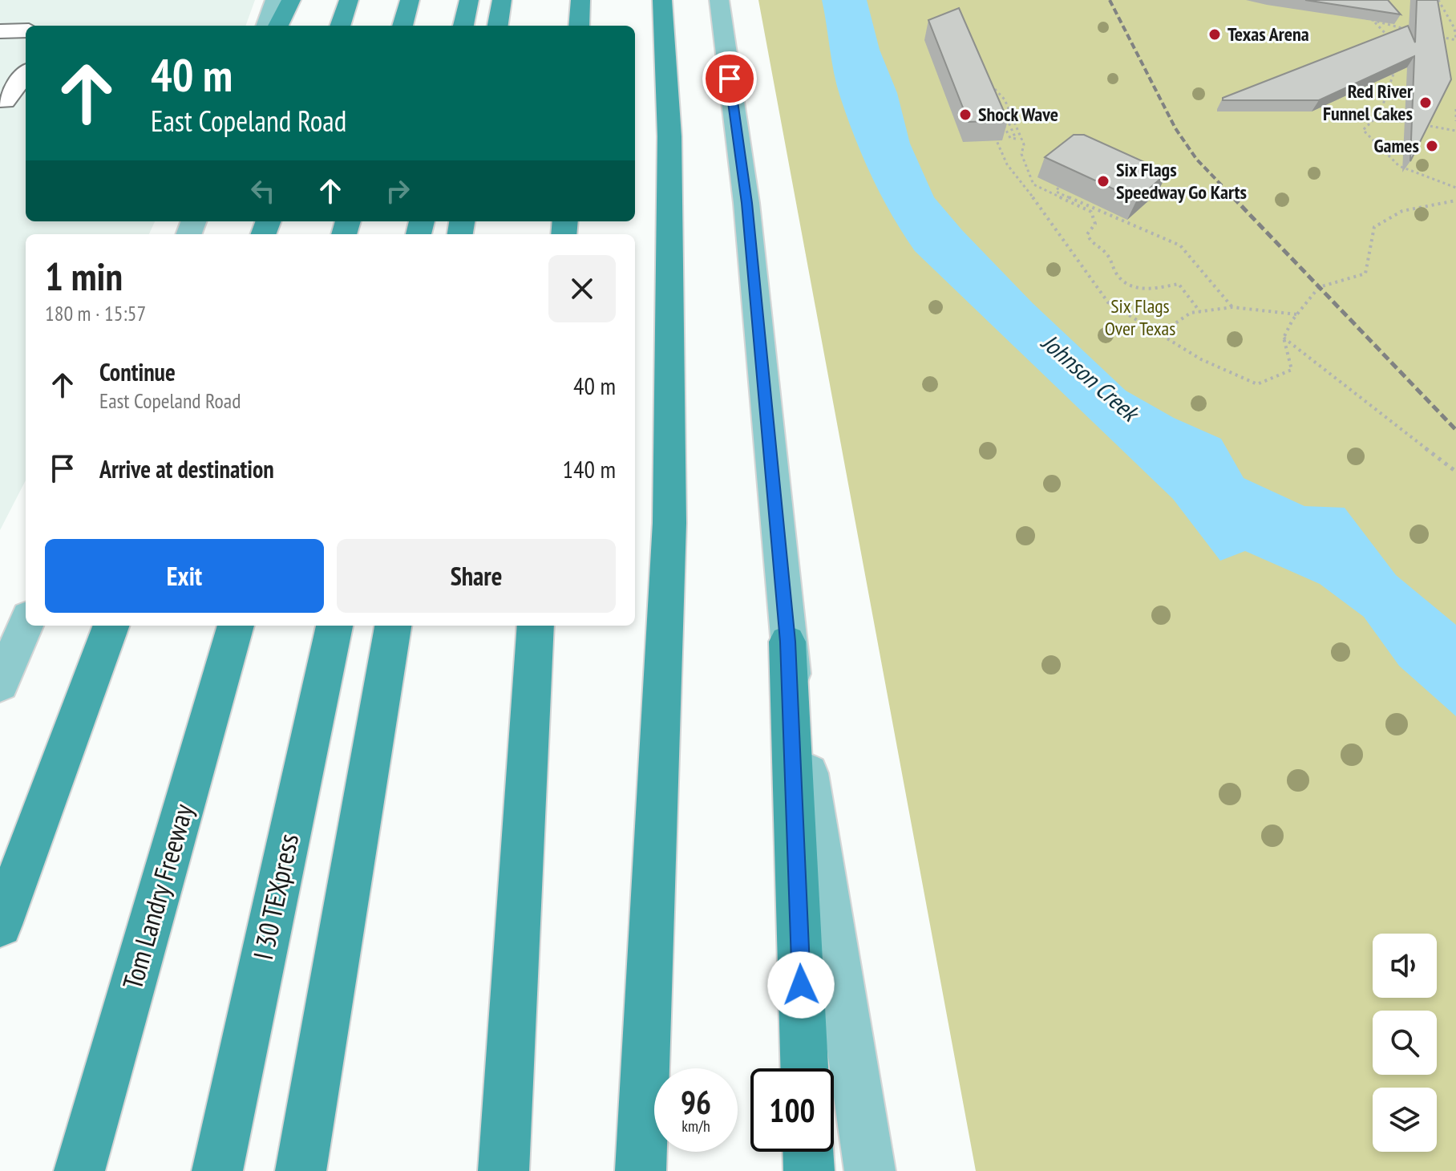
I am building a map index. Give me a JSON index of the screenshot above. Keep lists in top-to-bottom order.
{
  "streets": {
    "highway": ["Tom Landry Freeway", "I 30 TEXpress"]
  },
  "water": ["Johnson Creek"],
  "parks": ["Six Flags Over Texas"],
  "places": [
    "Texas Arena",
    "Red River Funnel Cakes",
    "Shock Wave",
    "Games",
    "Six Flags Speedway Go Karts"
  ],
  "page": {
    "turn": ["40 m", "East Copeland Road"],
    "heading": ["1 min", "180 m · 15:57"],
    "list": [
      {
        "name": "Continue",
        "note": "East Copeland Road",
        "value": "40 m"
      },
      {
        "name": "Arrive at destination",
        "value": "140 m"
      }
    ],
    "buttons": ["Exit", "Share"],
    "speed": "96 km/h",
    "limit": "100"
  }
}
